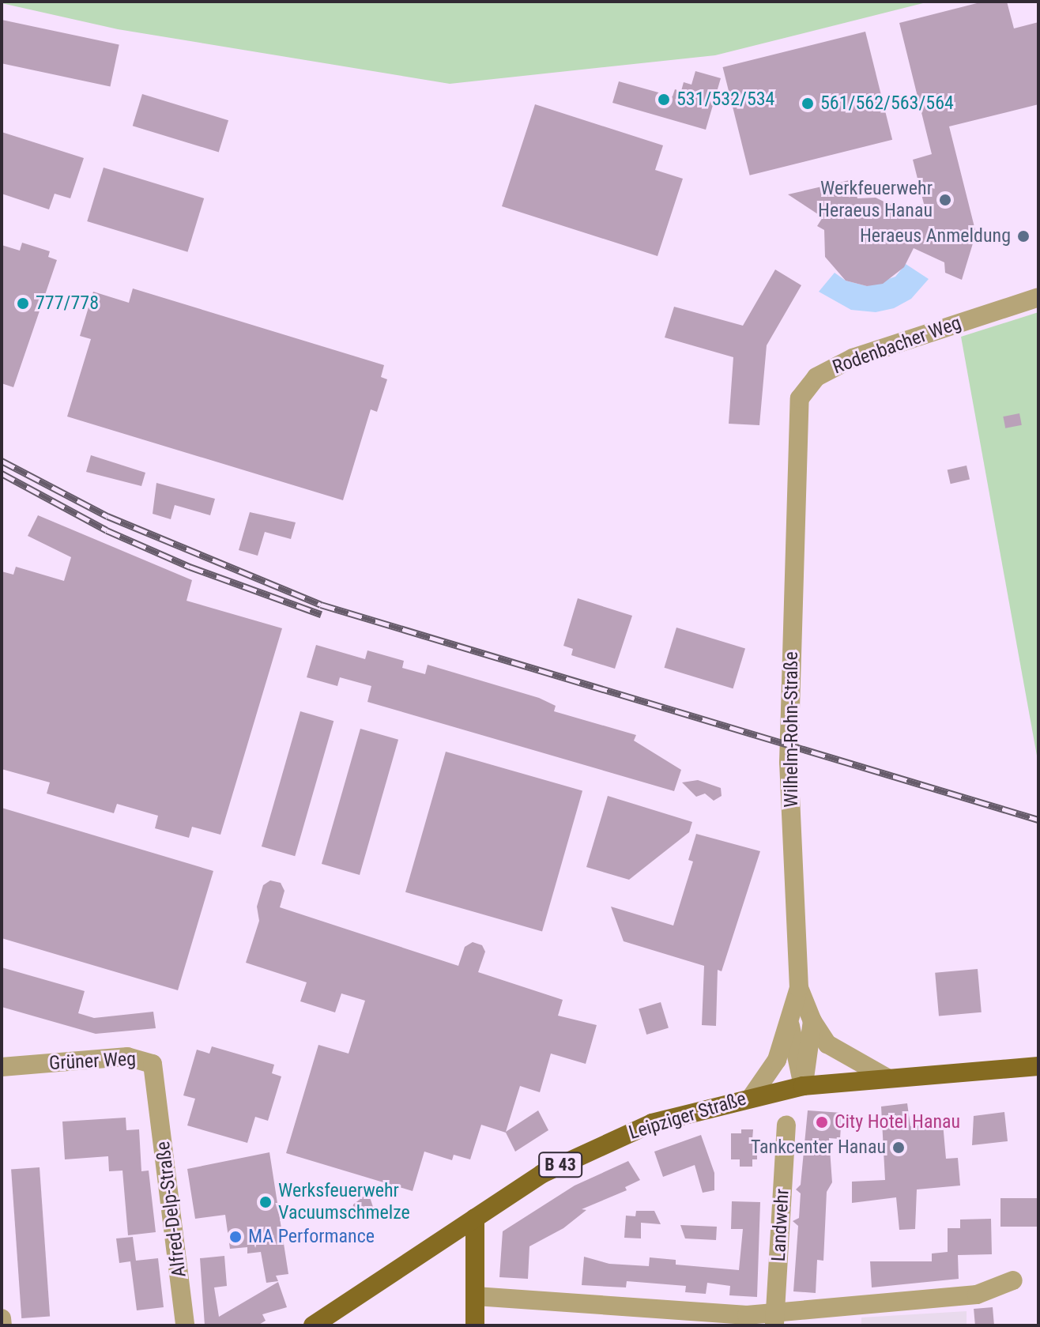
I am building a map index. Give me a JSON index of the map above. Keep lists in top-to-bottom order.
{
  "streets": {
    "main road": ["Leipziger Straße", "B 43"],
    "street": [
      "Rodenbacher Weg",
      "Wilhelm-Rohn-Straße",
      "Grüner Weg",
      "Alfred-Delp-Straße",
      "Landwehr"
    ]
  },
  "crossings": [
    ["Rodenbacher Weg", "Wilhelm-Rohn-Straße"],
    ["Wilhelm-Rohn-Straße", "Leipziger Straße"],
    ["Grüner Weg", "Alfred-Delp-Straße"]
  ],
  "places": [
    "531/532/534",
    "561/562/563/564",
    "Werkfeuerwehr Heraeus Hanau",
    "Heraeus Anmeldung",
    "777/778",
    "City Hotel Hanau",
    "Tankcenter Hanau",
    "Werksfeuerwehr Vacuumschmelze",
    "MA Performance"
  ]
}
